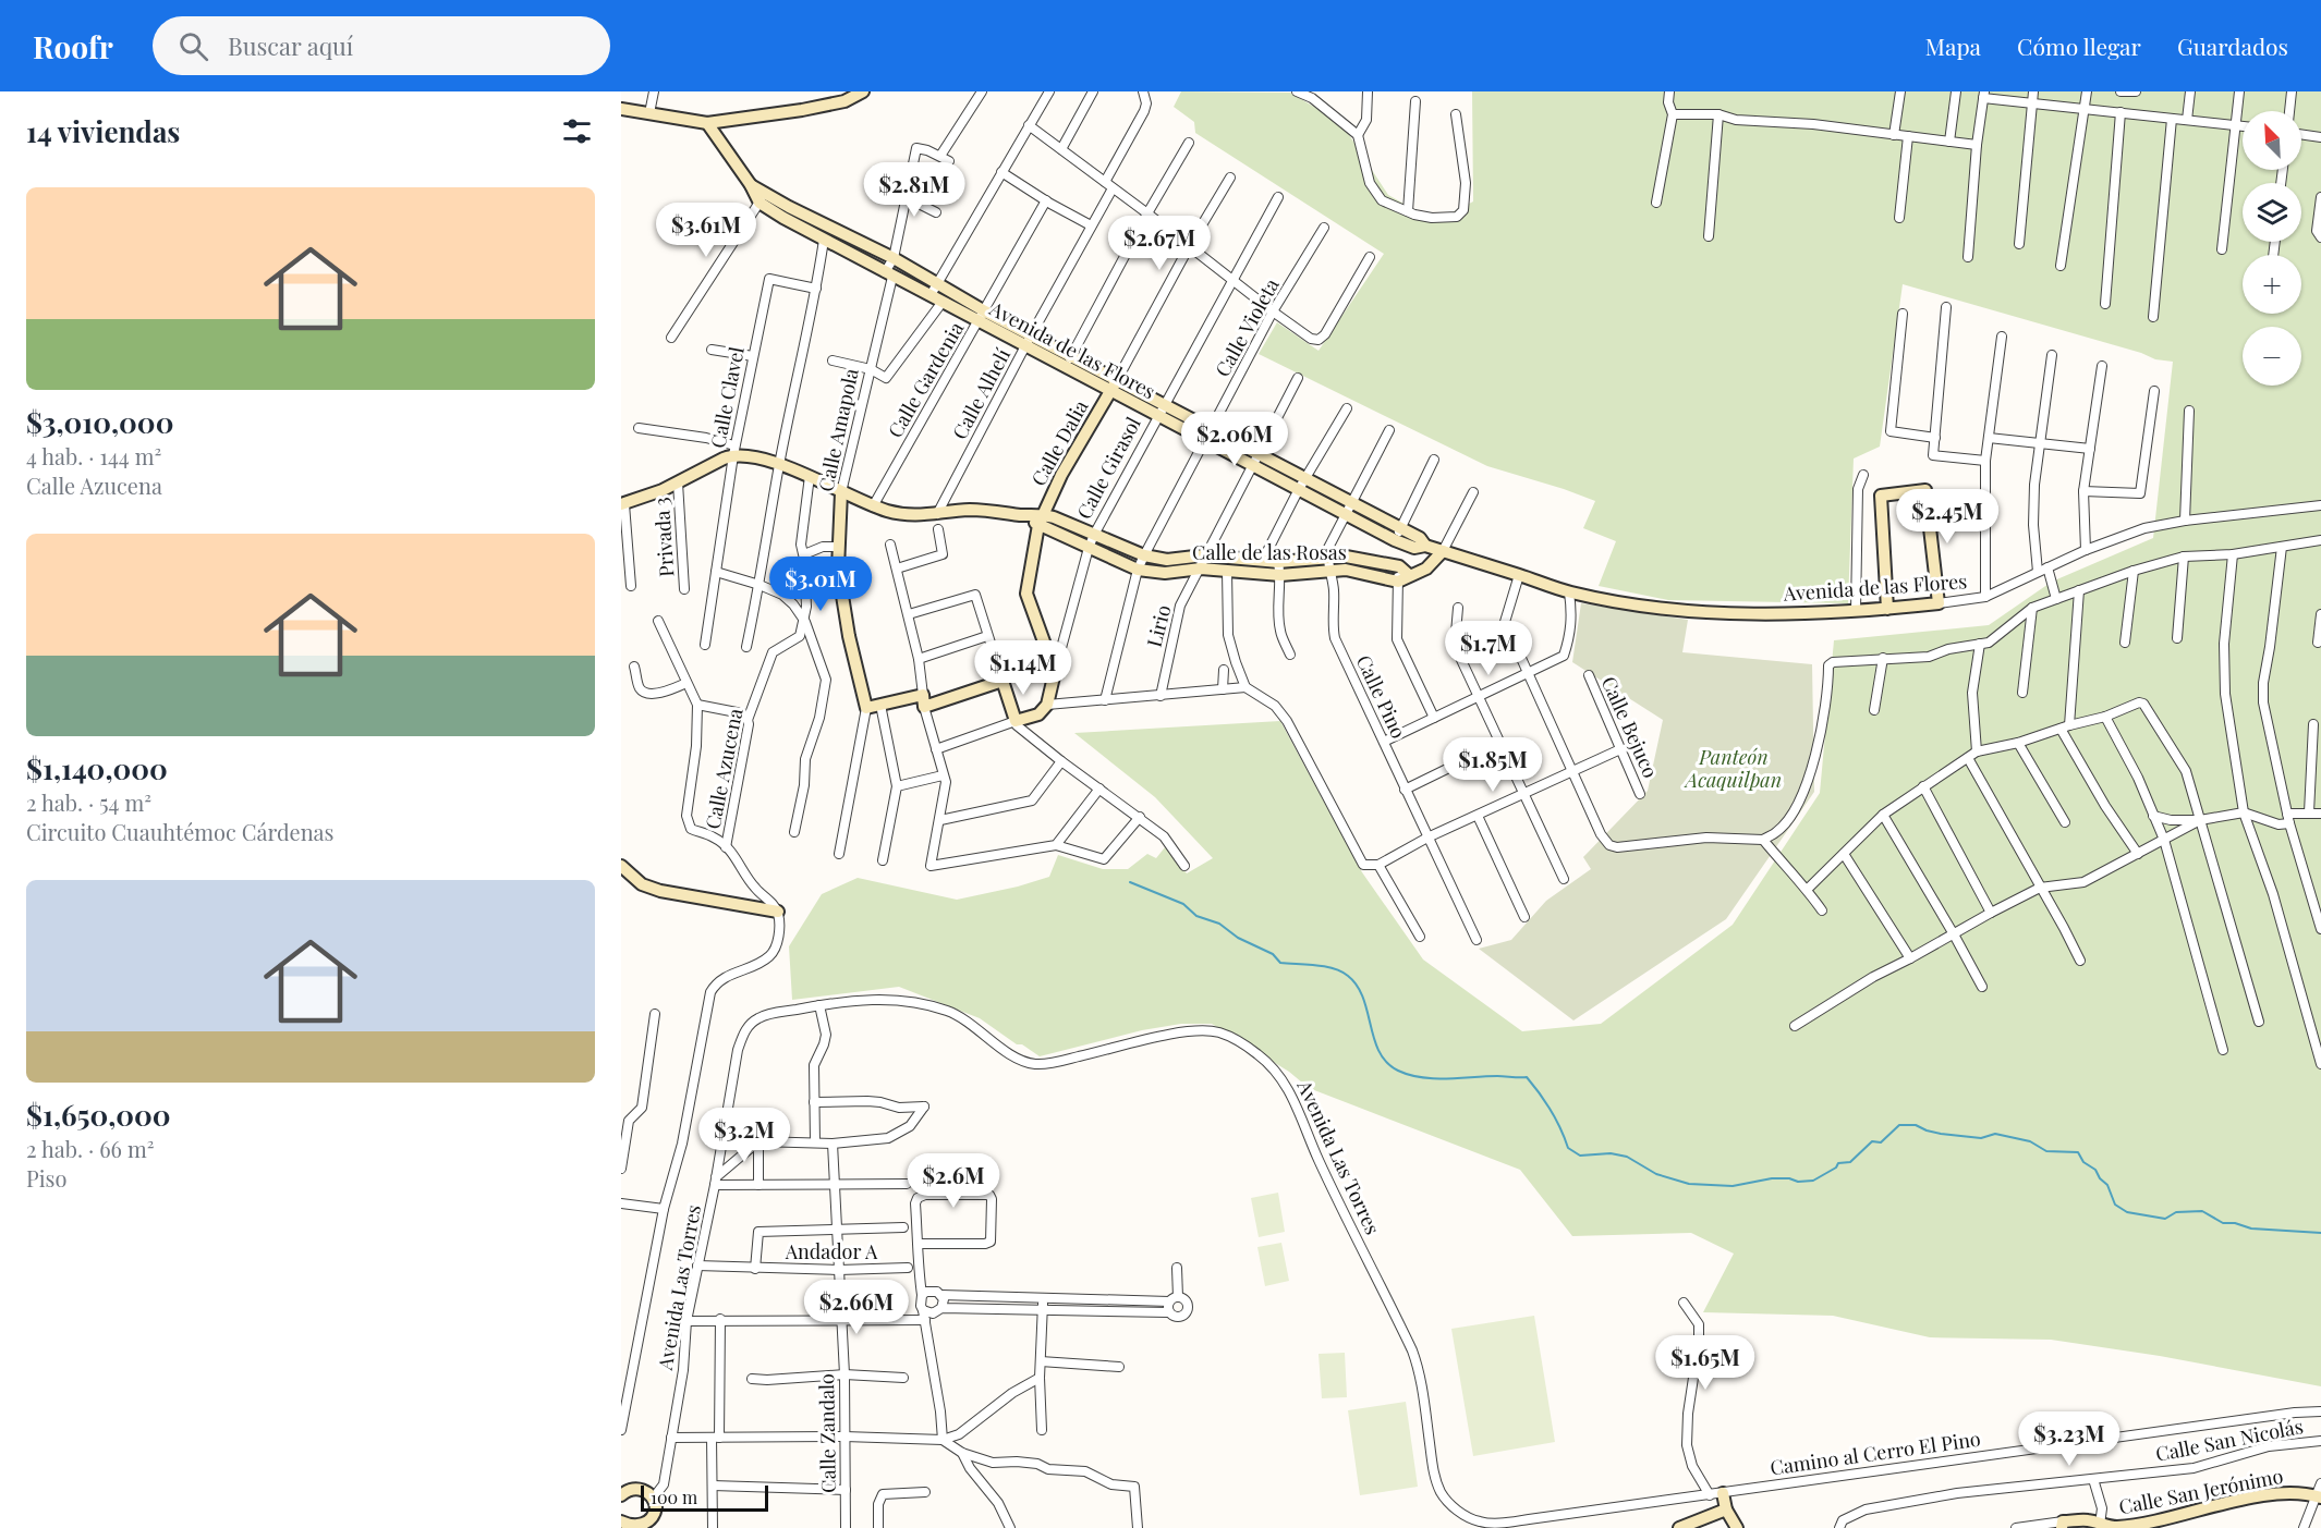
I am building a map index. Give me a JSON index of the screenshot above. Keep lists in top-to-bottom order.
{
  "streets": {
    "main road": [
      "Avenida de las Flores",
      "Calle Amapola",
      "Calle Dalia",
      "Calle Girasol",
      "Calle de las Rosas",
      "Calle San Jerónimo"
    ],
    "street": [
      "Calle Violeta",
      "Calle Gardenia",
      "Calle Alhelí",
      "Calle Clavel",
      "Privada 3",
      "Lirio",
      "Calle Pino",
      "Calle Bejuco",
      "Calle Azucena",
      "Avenida Las Torres",
      "Andador A",
      "Calle Zandalo",
      "Calle San Nicolás",
      "Camino al Cerro El Pino"
    ]
  },
  "crossings": [
    ["Calle Violeta", "Avenida de las Flores"],
    ["Calle Violeta", "Calle de las Rosas"],
    ["Avenida de las Flores", "Calle Gardenia"],
    ["Avenida de las Flores", "Calle Alhelí"],
    ["Avenida de las Flores", "Calle Amapola"],
    ["Avenida de las Flores", "Calle Dalia"],
    ["Avenida de las Flores", "Calle Girasol"],
    ["Avenida de las Flores", "Lirio"],
    ["Calle Gardenia", "Calle de las Rosas"],
    ["Calle Alhelí", "Calle de las Rosas"],
    ["Calle Clavel", "Calle de las Rosas"],
    ["Calle Amapola", "Calle de las Rosas"],
    ["Calle Dalia", "Calle Girasol"],
    ["Calle Dalia", "Calle de las Rosas"],
    ["Calle Girasol", "Calle de las Rosas"],
    ["Calle de las Rosas", "Lirio"],
    ["Calle de las Rosas", "Calle Pino"],
    ["Calle Azucena", "Avenida Las Torres"],
    ["Avenida Las Torres", "Andador A"],
    ["Avenida Las Torres", "Camino al Cerro El Pino"],
    ["Andador A", "Calle Zandalo"]
  ],
  "parks": ["Panteón Acaquilpan"],
  "scale_bar": "100 m",
  "north": "top left",
  "page": {
    "header": "Roofr",
    "search": "Buscar aquí",
    "nav": ["Mapa", "Cómo llegar", "Guardados"],
    "heading": "14 viviendas",
    "map_buttons": ["+", "−"],
    "price": [
      "$2.81M",
      "$3.61M",
      "$2.67M",
      "$2.06M",
      "$2.45M",
      "$3.01M",
      "$1.7M",
      "$1.14M",
      "$1.85M",
      "$3.2M",
      "$2.6M",
      "$2.66M",
      "$1.65M",
      "$3.23M"
    ],
    "list": [
      {
        "name": "$3,010,000",
        "note": "4 hab. · 144 m² · Calle Azucena"
      },
      {
        "name": "$1,140,000",
        "note": "2 hab. · 54 m² · Circuito Cuauhtémoc Cárdenas"
      },
      {
        "name": "$1,650,000",
        "note": "2 hab. · 66 m² · Piso"
      }
    ],
    "scale": "100 m"
  }
}
